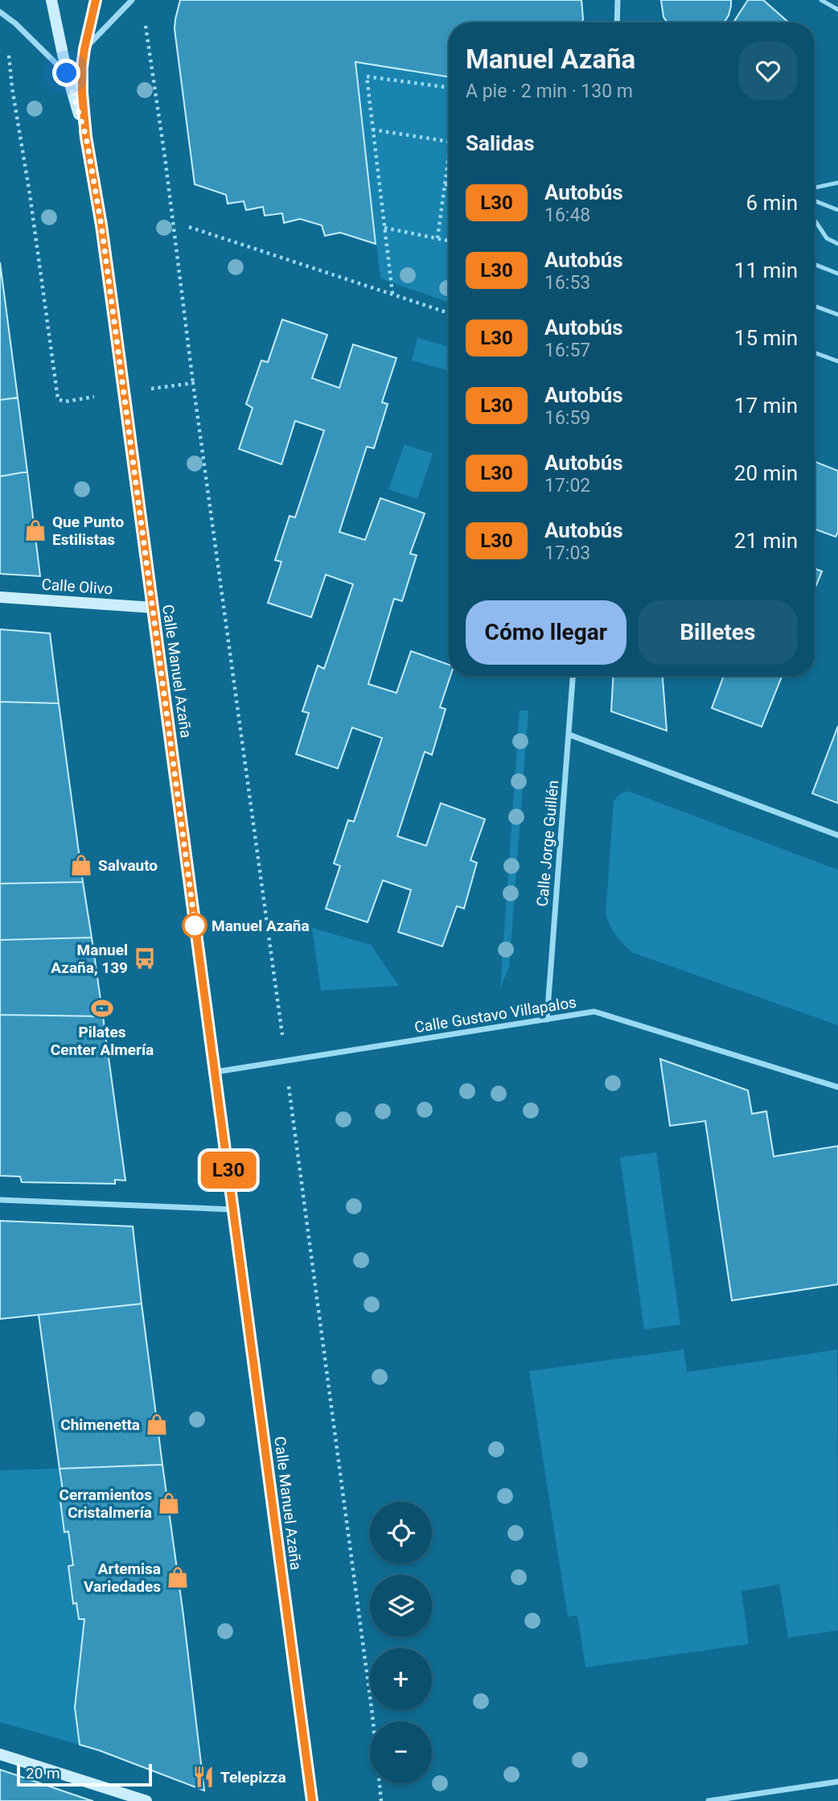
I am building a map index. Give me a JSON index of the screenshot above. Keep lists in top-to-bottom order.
{
  "streets": {
    "street": [
      "Calle Olivo",
      "Calle Manuel Azaña",
      "Calle Jorge Guillén",
      "Calle Gustavo Villapalos"
    ]
  },
  "crossings": [
    ["Calle Olivo", "Calle Manuel Azaña"],
    ["Calle Manuel Azaña", "Calle Gustavo Villapalos"],
    ["Calle Jorge Guillén", "Calle Gustavo Villapalos"]
  ],
  "places": {
    "shop": [
      "Que Punto Estilistas",
      "Salvauto",
      "Chimenetta",
      "Cerramientos Cristalmería",
      "Artemisa Variedades"
    ],
    "other": ["Manuel Azaña"],
    "bus stop": ["Manuel Azaña, 139"],
    "sports": ["Pilates Center Almería"],
    "restaurant": ["Telepizza"]
  },
  "lines": ["bus line L30"],
  "scale_bar": "20 m",
  "page": {
    "on_map": "L30",
    "heading": [
      ["Manuel Azaña", "A pie · 2 min · 130 m"],
      "Salidas"
    ],
    "list": [
      {
        "mark": "L30",
        "name": "Autobús",
        "note": "16:48",
        "value": "6 min"
      },
      {
        "mark": "L30",
        "name": "Autobús",
        "note": "16:53",
        "value": "11 min"
      },
      {
        "mark": "L30",
        "name": "Autobús",
        "note": "16:57",
        "value": "15 min"
      },
      {
        "mark": "L30",
        "name": "Autobús",
        "note": "16:59",
        "value": "17 min"
      },
      {
        "mark": "L30",
        "name": "Autobús",
        "note": "17:02",
        "value": "20 min"
      },
      {
        "mark": "L30",
        "name": "Autobús",
        "note": "17:03",
        "value": "21 min"
      }
    ],
    "buttons": ["Cómo llegar", "Billetes"],
    "map_buttons": ["+", "−"],
    "scale": "20 m"
  }
}
